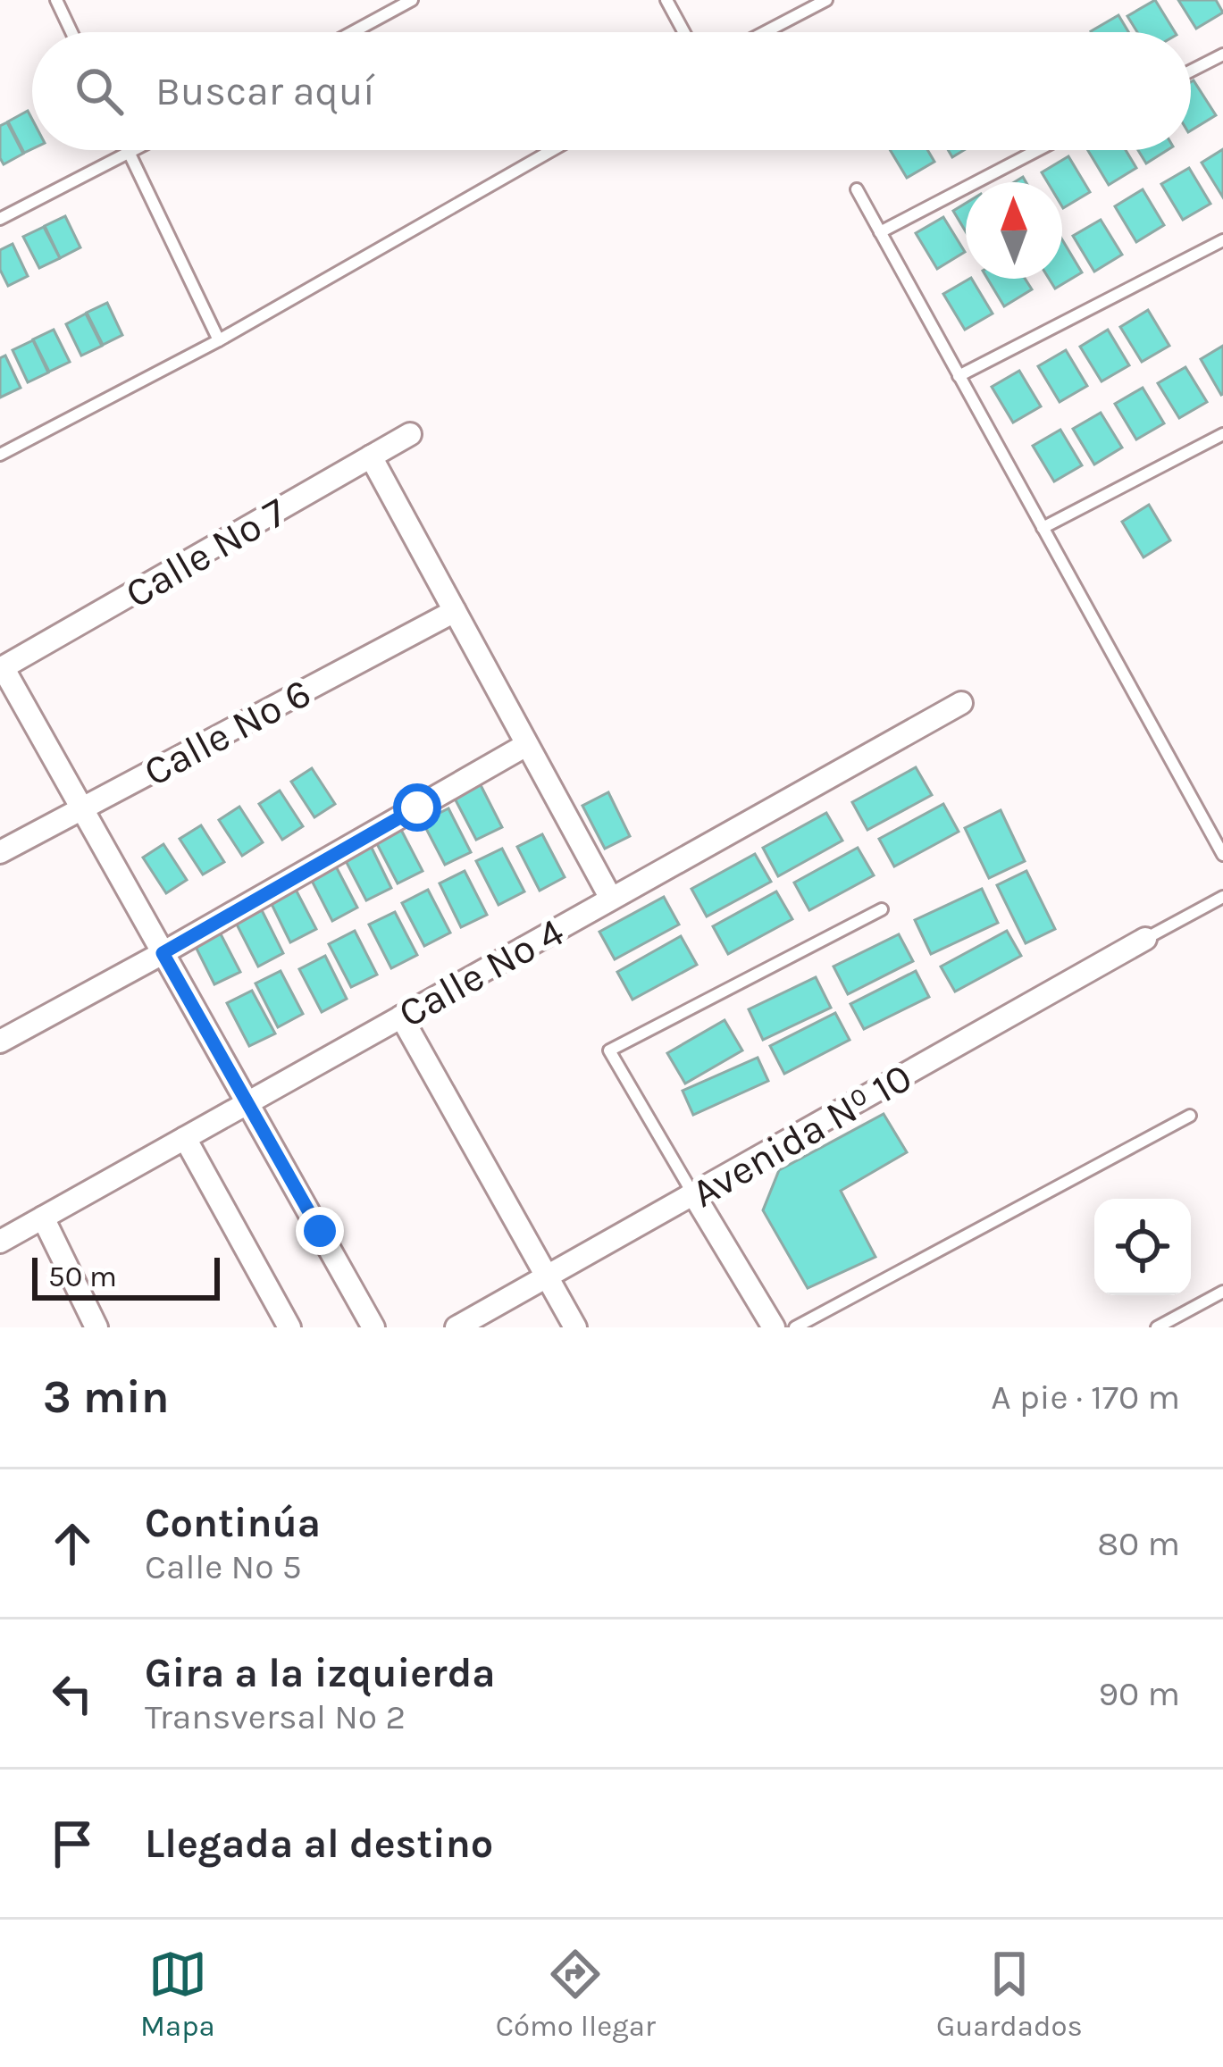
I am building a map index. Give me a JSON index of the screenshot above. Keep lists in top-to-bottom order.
{
  "streets": {
    "street": [
      "Calle Nº 7",
      "Calle Nº 6",
      "Calle Nº 4",
      "Avenida N⁰ 10"
    ]
  },
  "scale_bar": "50 m",
  "north": "top",
  "page": {
    "search": "Buscar aquí",
    "scale": "50 m",
    "heading": ["3 min", "A pie · 170 m"],
    "list": [
      ["Continúa", "Calle Nº 5", "80 m"],
      ["Gira a la izquierda", "Transversal Nº 2", "90 m"],
      "Llegada al destino"
    ],
    "nav": ["Mapa", "Cómo llegar", "Guardados"]
  }
}
